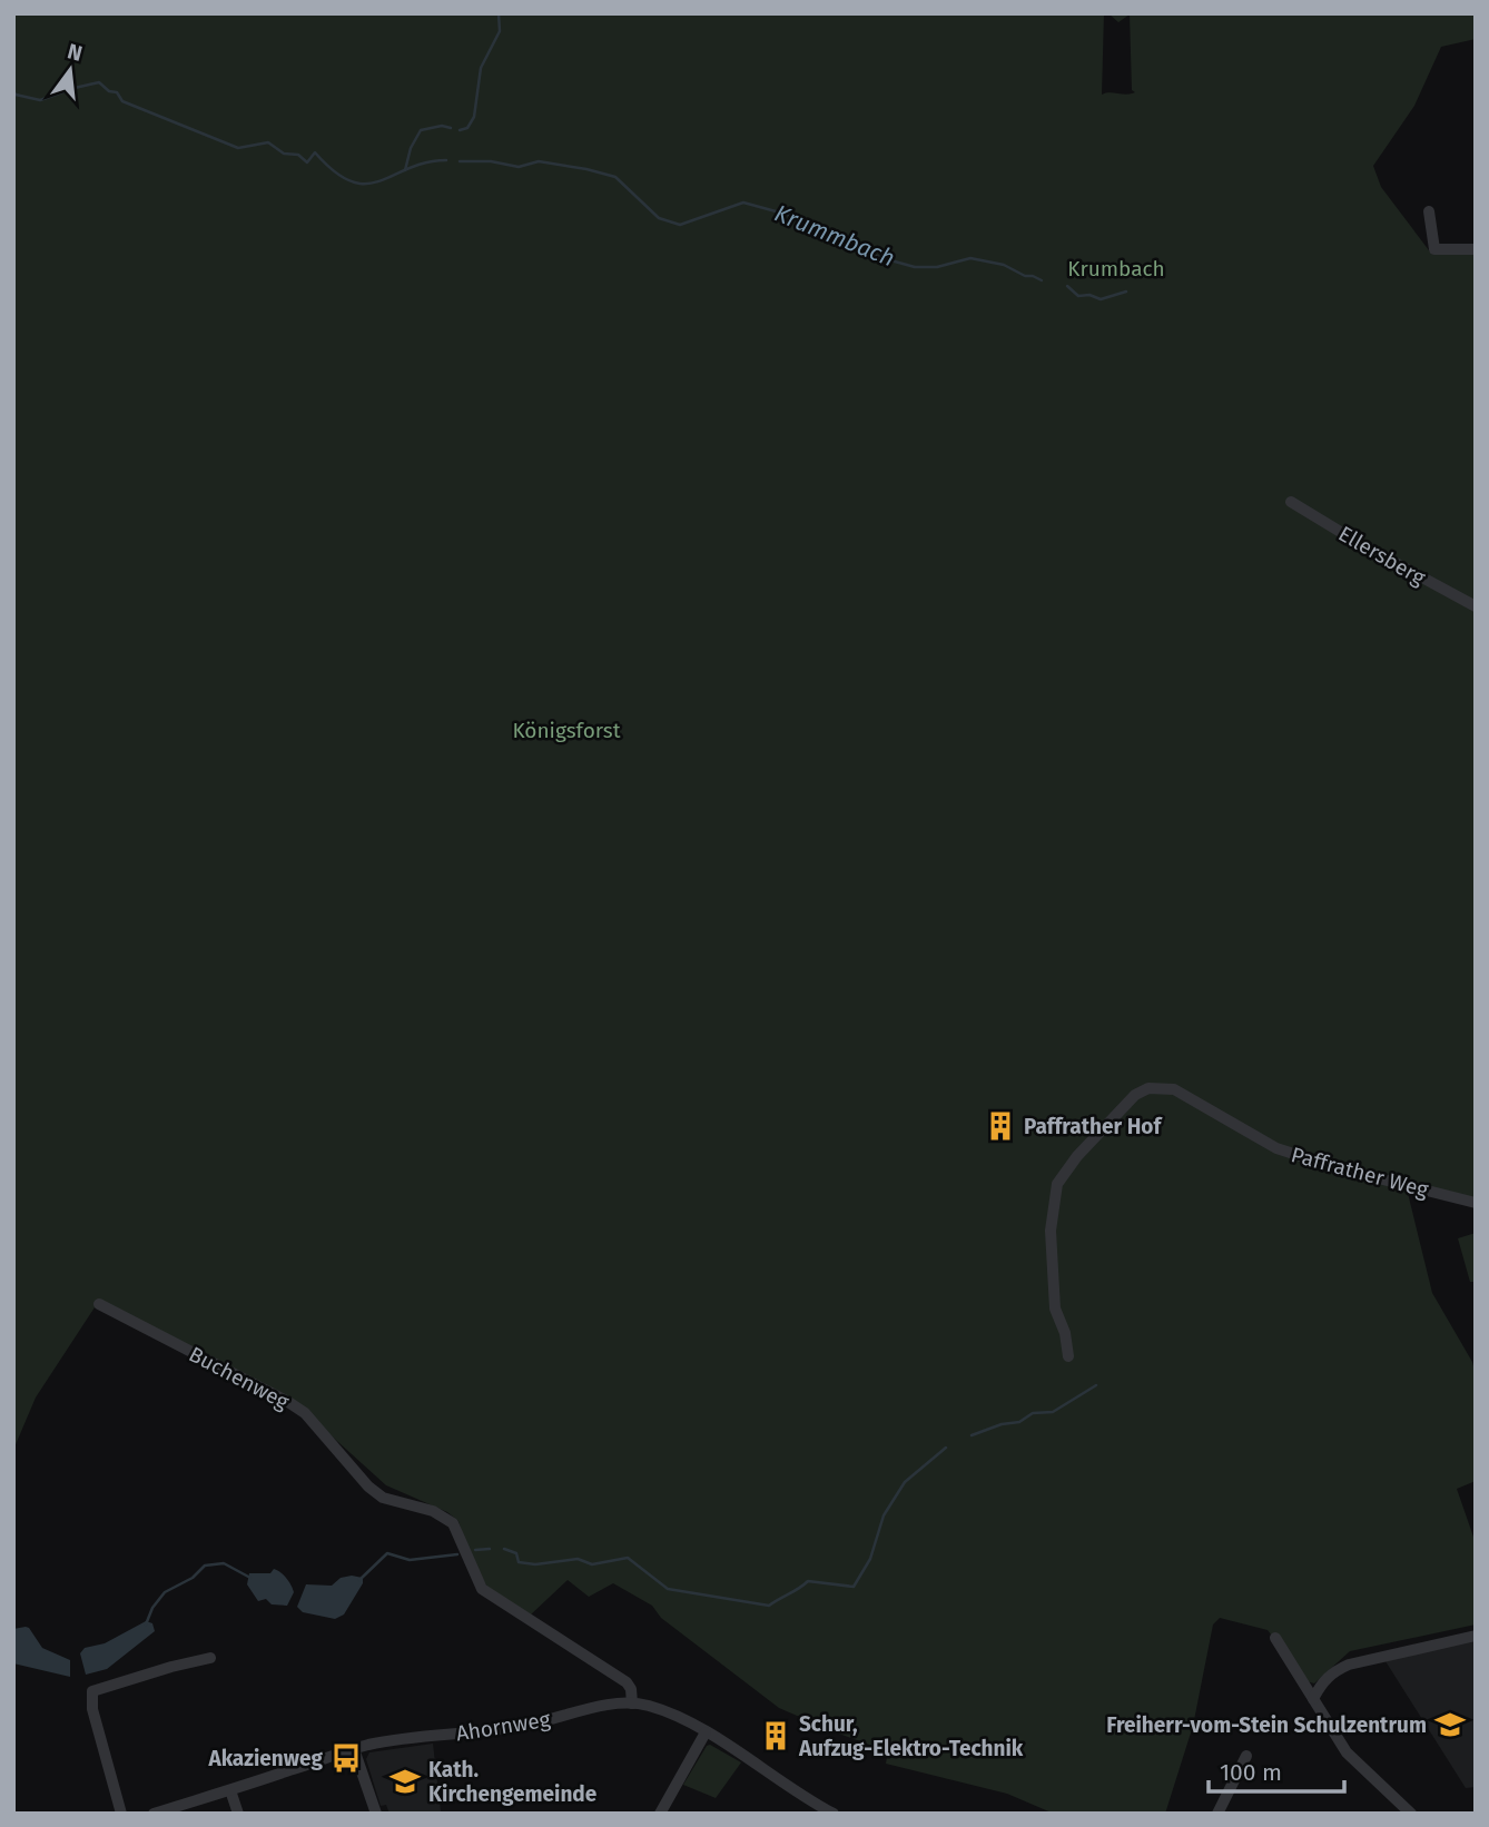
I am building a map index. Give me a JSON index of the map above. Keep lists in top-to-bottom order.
{
  "streets": {
    "street": [
      "Ellersberg",
      "Paffrather Weg",
      "Buchenweg",
      "Ahornweg"
    ]
  },
  "crossings": [
    ["Buchenweg", "Ahornweg"]
  ],
  "water": ["Krummbach"],
  "parks": ["Krumbach", "Königsforst"],
  "places": {
    "building": ["Paffrather Hof", "Schur, Aufzug-Elektro-Technik"],
    "school or university": ["Freiherr-vom-Stein Schulzentrum", "Kath. Kirchengemeinde"],
    "bus stop": ["Akazienweg"]
  },
  "scale_bar": "100 m",
  "north": "top"
}
